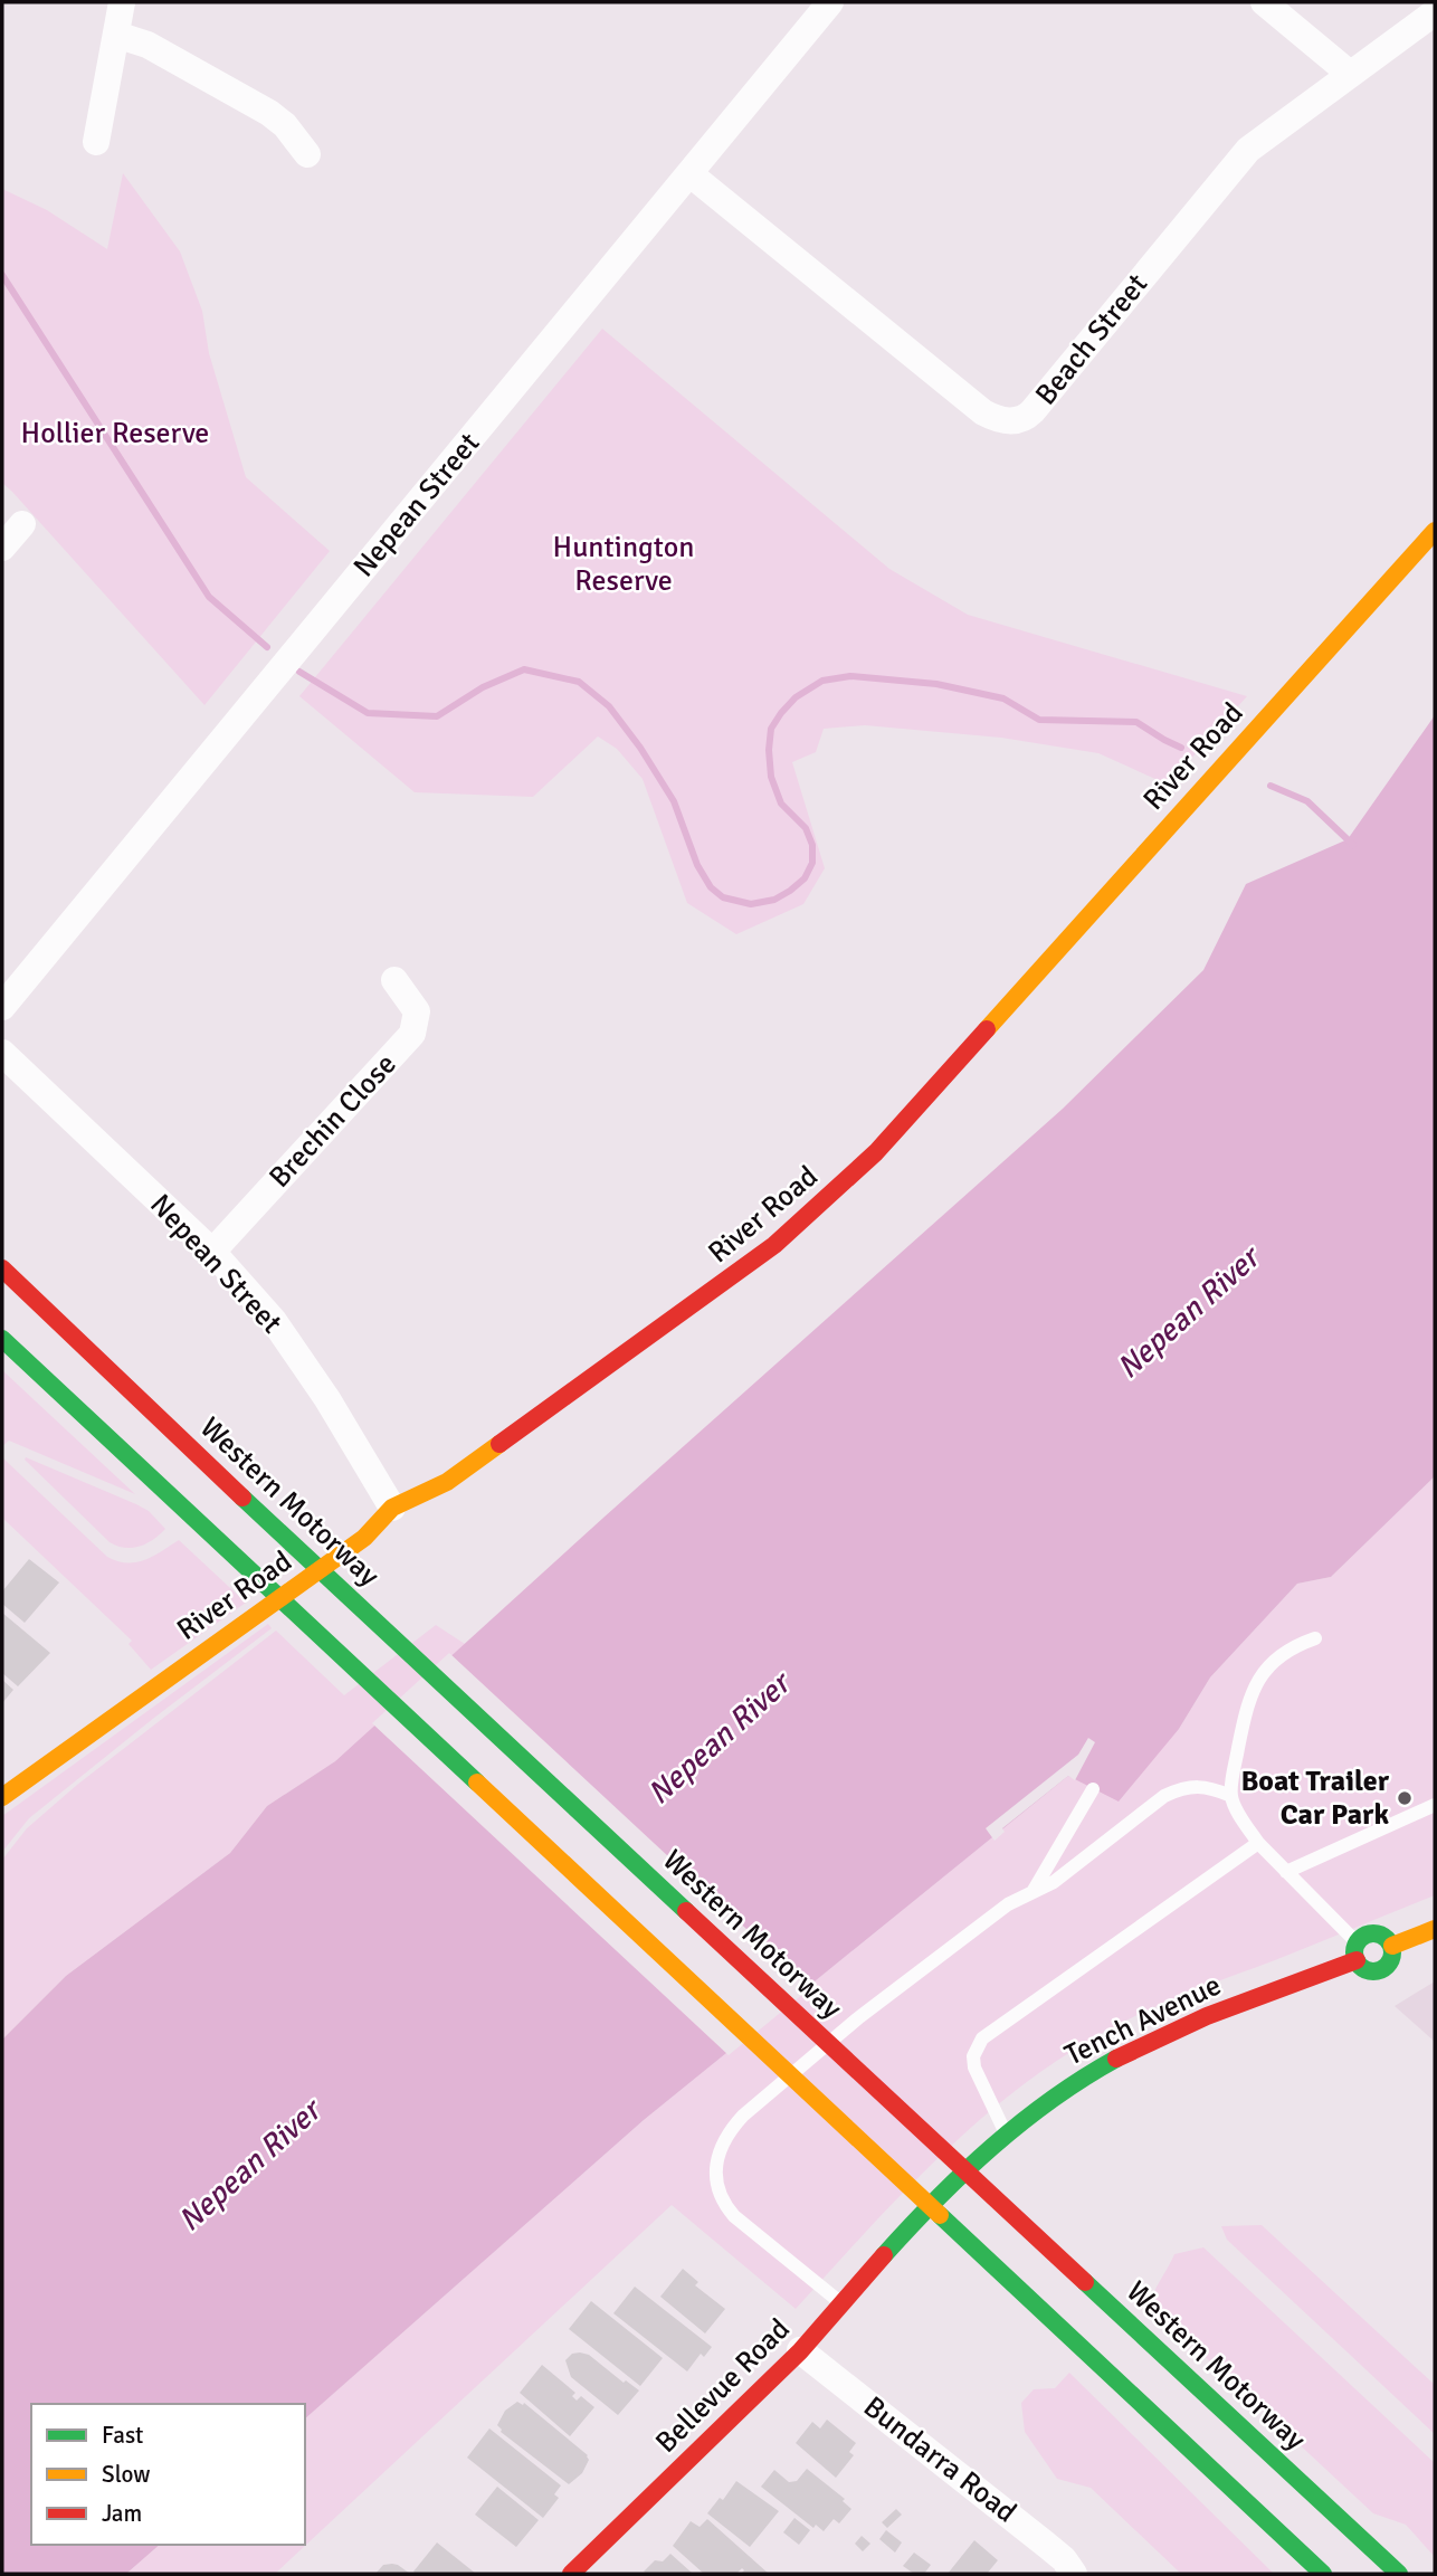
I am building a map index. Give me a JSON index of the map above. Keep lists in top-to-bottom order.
{
  "streets": {
    "main road": [
      "River Road",
      "Western Motorway",
      "Tench Avenue",
      "Bellevue Road"
    ],
    "street": [
      "Beach Street",
      "Nepean Street",
      "Brechin Close",
      "Bundarra Road"
    ]
  },
  "crossings": [
    ["Beach Street", "Nepean Street"],
    ["Nepean Street", "River Road"],
    ["Nepean Street", "Brechin Close"],
    ["Tench Avenue", "Bellevue Road"],
    ["Bellevue Road", "Bundarra Road"]
  ],
  "water": ["Nepean River"],
  "parks": ["Hollier Reserve", "Huntington Reserve"],
  "places": ["Boat Trailer Car Park"],
  "legend": ["Fast", "Slow", "Jam"]
}
